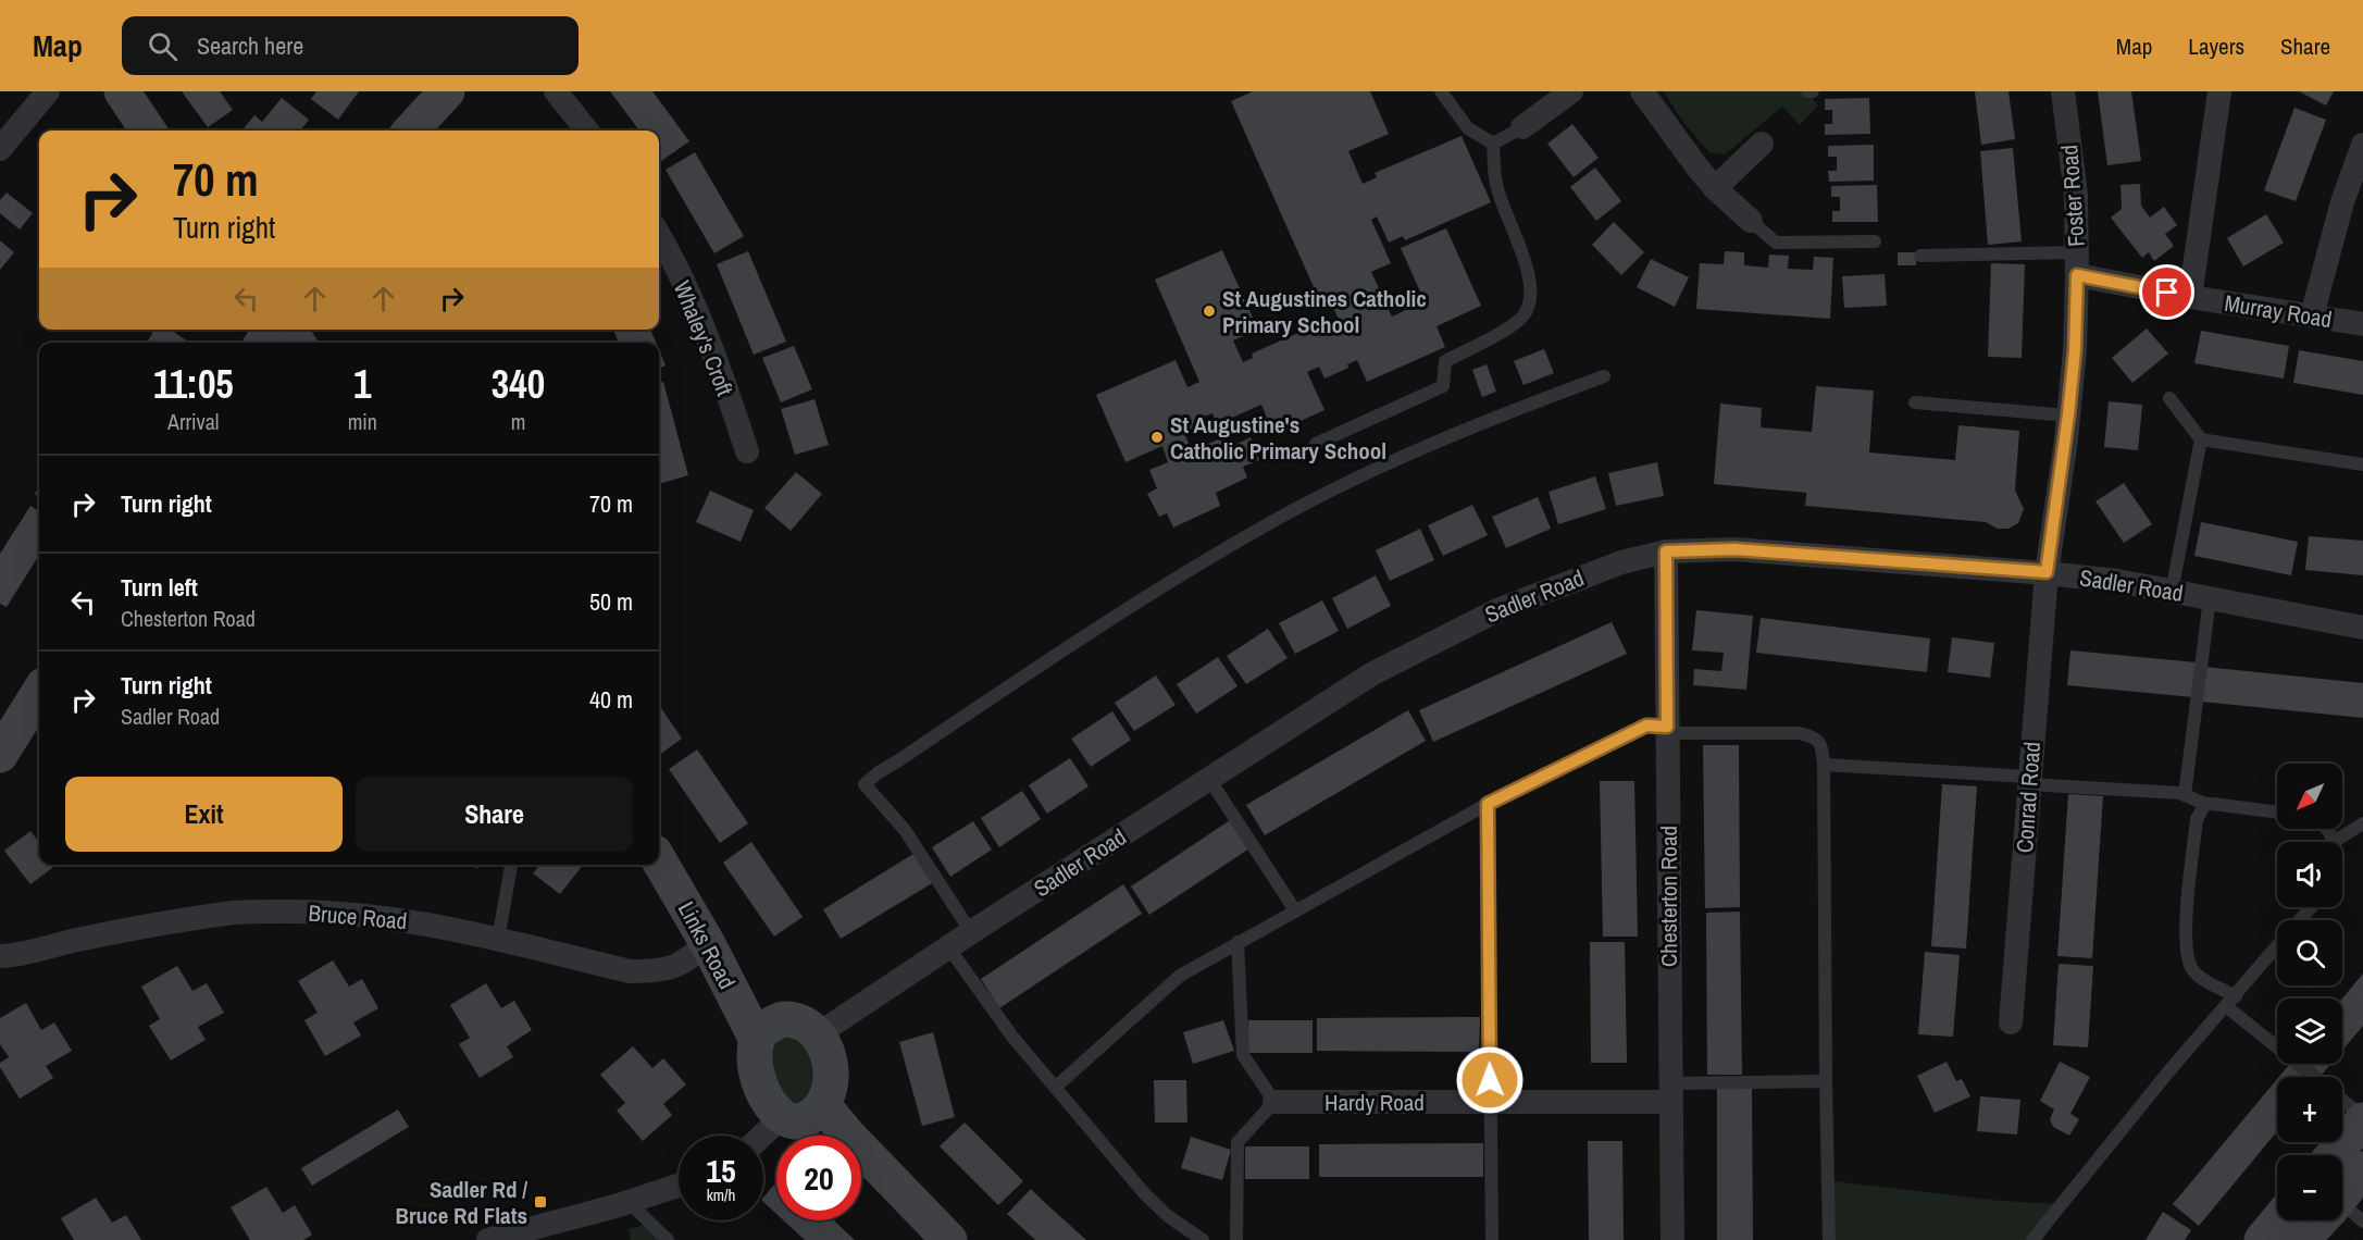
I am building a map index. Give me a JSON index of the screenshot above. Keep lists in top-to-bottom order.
{
  "streets": {
    "street": [
      "Foster Road",
      "Murray Road",
      "Whaley's Croft",
      "Sadler Road",
      "Conrad Road",
      "Chesterton Road",
      "Bruce Road",
      "Links Road",
      "Hardy Road"
    ]
  },
  "crossings": [
    ["Foster Road", "Murray Road"],
    ["Foster Road", "Sadler Road"],
    ["Foster Road", "Conrad Road"],
    ["Sadler Road", "Conrad Road"],
    ["Sadler Road", "Chesterton Road"],
    ["Sadler Road", "Links Road"],
    ["Chesterton Road", "Hardy Road"],
    ["Bruce Road", "Links Road"]
  ],
  "places": {
    "other": ["St Augustines Catholic Primary School", "St Augustine's Catholic Primary School"],
    "transit": ["Sadler Rd / Bruce Rd Flats"]
  },
  "north": "bottom left",
  "page": {
    "header": "Map",
    "search": "Search here",
    "nav": ["Map", "Layers", "Share"],
    "turn": ["70 m", "Turn right"],
    "eta": [
      "11:05",
      "Arrival",
      "1",
      "min",
      "340",
      "m"
    ],
    "list": [
      {
        "name": "Turn right",
        "value": "70 m"
      },
      {
        "name": "Turn left",
        "note": "Chesterton Road",
        "value": "50 m"
      },
      {
        "name": "Turn right",
        "note": "Sadler Road",
        "value": "40 m"
      }
    ],
    "map_buttons": ["+", "−"],
    "buttons": ["Exit", "Share"],
    "speed": "15 km/h",
    "limit": "20"
  }
}
